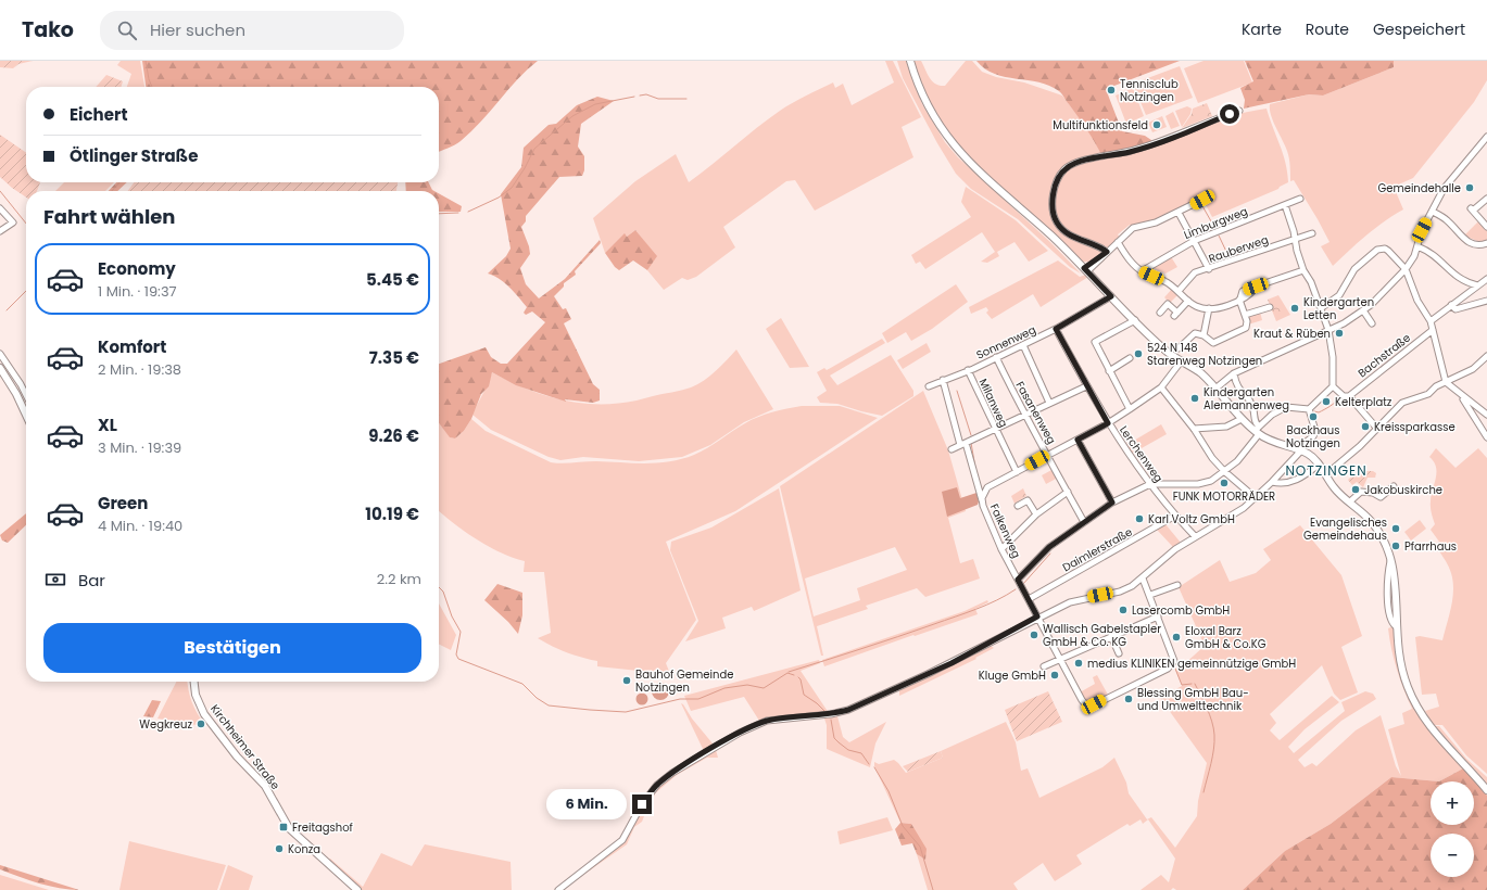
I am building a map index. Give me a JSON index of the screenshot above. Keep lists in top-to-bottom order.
{
  "streets": {
    "main road": ["Kirchheimer Straße"],
    "street": [
      "Limburgweg",
      "Rauberweg",
      "Sonnenweg",
      "Bachstraße",
      "Milanweg",
      "Fasanenweg",
      "Lerchenweg",
      "Falkenweg",
      "Daimlerstraße"
    ]
  },
  "crossings": [
    ["Sonnenweg", "Milanweg"],
    ["Sonnenweg", "Fasanenweg"],
    ["Sonnenweg", "Lerchenweg"],
    ["Milanweg", "Falkenweg"],
    ["Lerchenweg", "Daimlerstraße"],
    ["Falkenweg", "Daimlerstraße"]
  ],
  "districts": ["NOTZINGEN"],
  "places": {
    "other": [
      "Tennisclub Notzingen",
      "Multifunktionsfeld",
      "Gemeindehalle",
      "Kindergarten Letten",
      "Kraut & Rüben",
      "524 N 148 Starenweg Notzingen",
      "Kindergarten Alemannenweg",
      "Kelterplatz",
      "Backhaus Notzingen",
      "Kreissparkasse",
      "FUNK MOTORRÄDER",
      "Jakobuskirche",
      "Karl Voltz GmbH",
      "Evangelisches Gemeindehaus",
      "Pfarrhaus",
      "Lasercomb GmbH",
      "Wallisch Gabelstapler GmbH & Co. KG",
      "Eloxal Barz GmbH & Co.KG",
      "medius KLINIKEN gemeinnützige GmbH",
      "Kluge GmbH",
      "Bauhof Gemeinde Notzingen",
      "Blessing GmbH Bau- und Umwelttechnik",
      "Wegkreuz",
      "Konza"
    ],
    "transit": ["Freitagshof"]
  },
  "page": {
    "header": "Tako",
    "search": "Hier suchen",
    "nav": ["Karte", "Route", "Gespeichert"],
    "banner": ["Eichert", "Ötlinger Straße"],
    "heading": "Fahrt wählen",
    "list": [
      {
        "name": "Economy",
        "note": "1 Min. · 19:37",
        "value": "5.45 €"
      },
      {
        "name": "Komfort",
        "note": "2 Min. · 19:38",
        "value": "7.35 €"
      },
      {
        "name": "XL",
        "note": "3 Min. · 19:39",
        "value": "9.26 €"
      },
      {
        "name": "Green",
        "note": "4 Min. · 19:40",
        "value": "10.19 €"
      }
    ],
    "pay": ["Bar", "2.2 km"],
    "buttons": "Bestätigen",
    "map_buttons": ["+", "−"],
    "bubble": "6 Min."
  }
}
